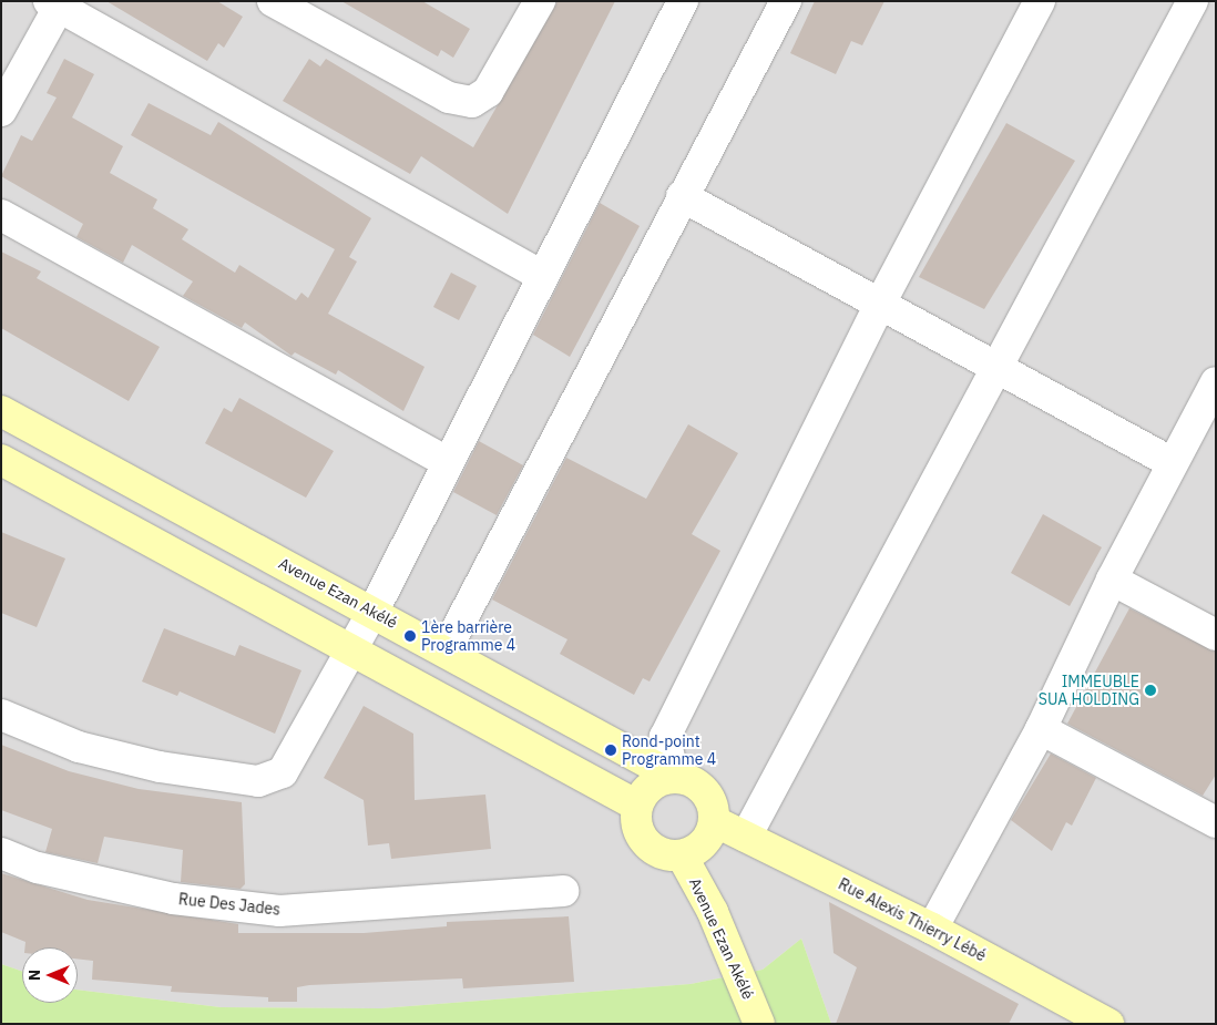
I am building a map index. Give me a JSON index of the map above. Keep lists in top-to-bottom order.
{
  "streets": {
    "main road": ["Avenue Ezan Akélé", "Rue Alexis Thierry Lébé"],
    "street": ["Rue Des Jades"]
  },
  "crossings": [
    ["Avenue Ezan Akélé", "Rue Alexis Thierry Lébé"]
  ],
  "places": ["1ère barrière Programme 4", "IMMEUBLE SUA HOLDING", "Rond-point Programme 4"],
  "north": "left"
}
